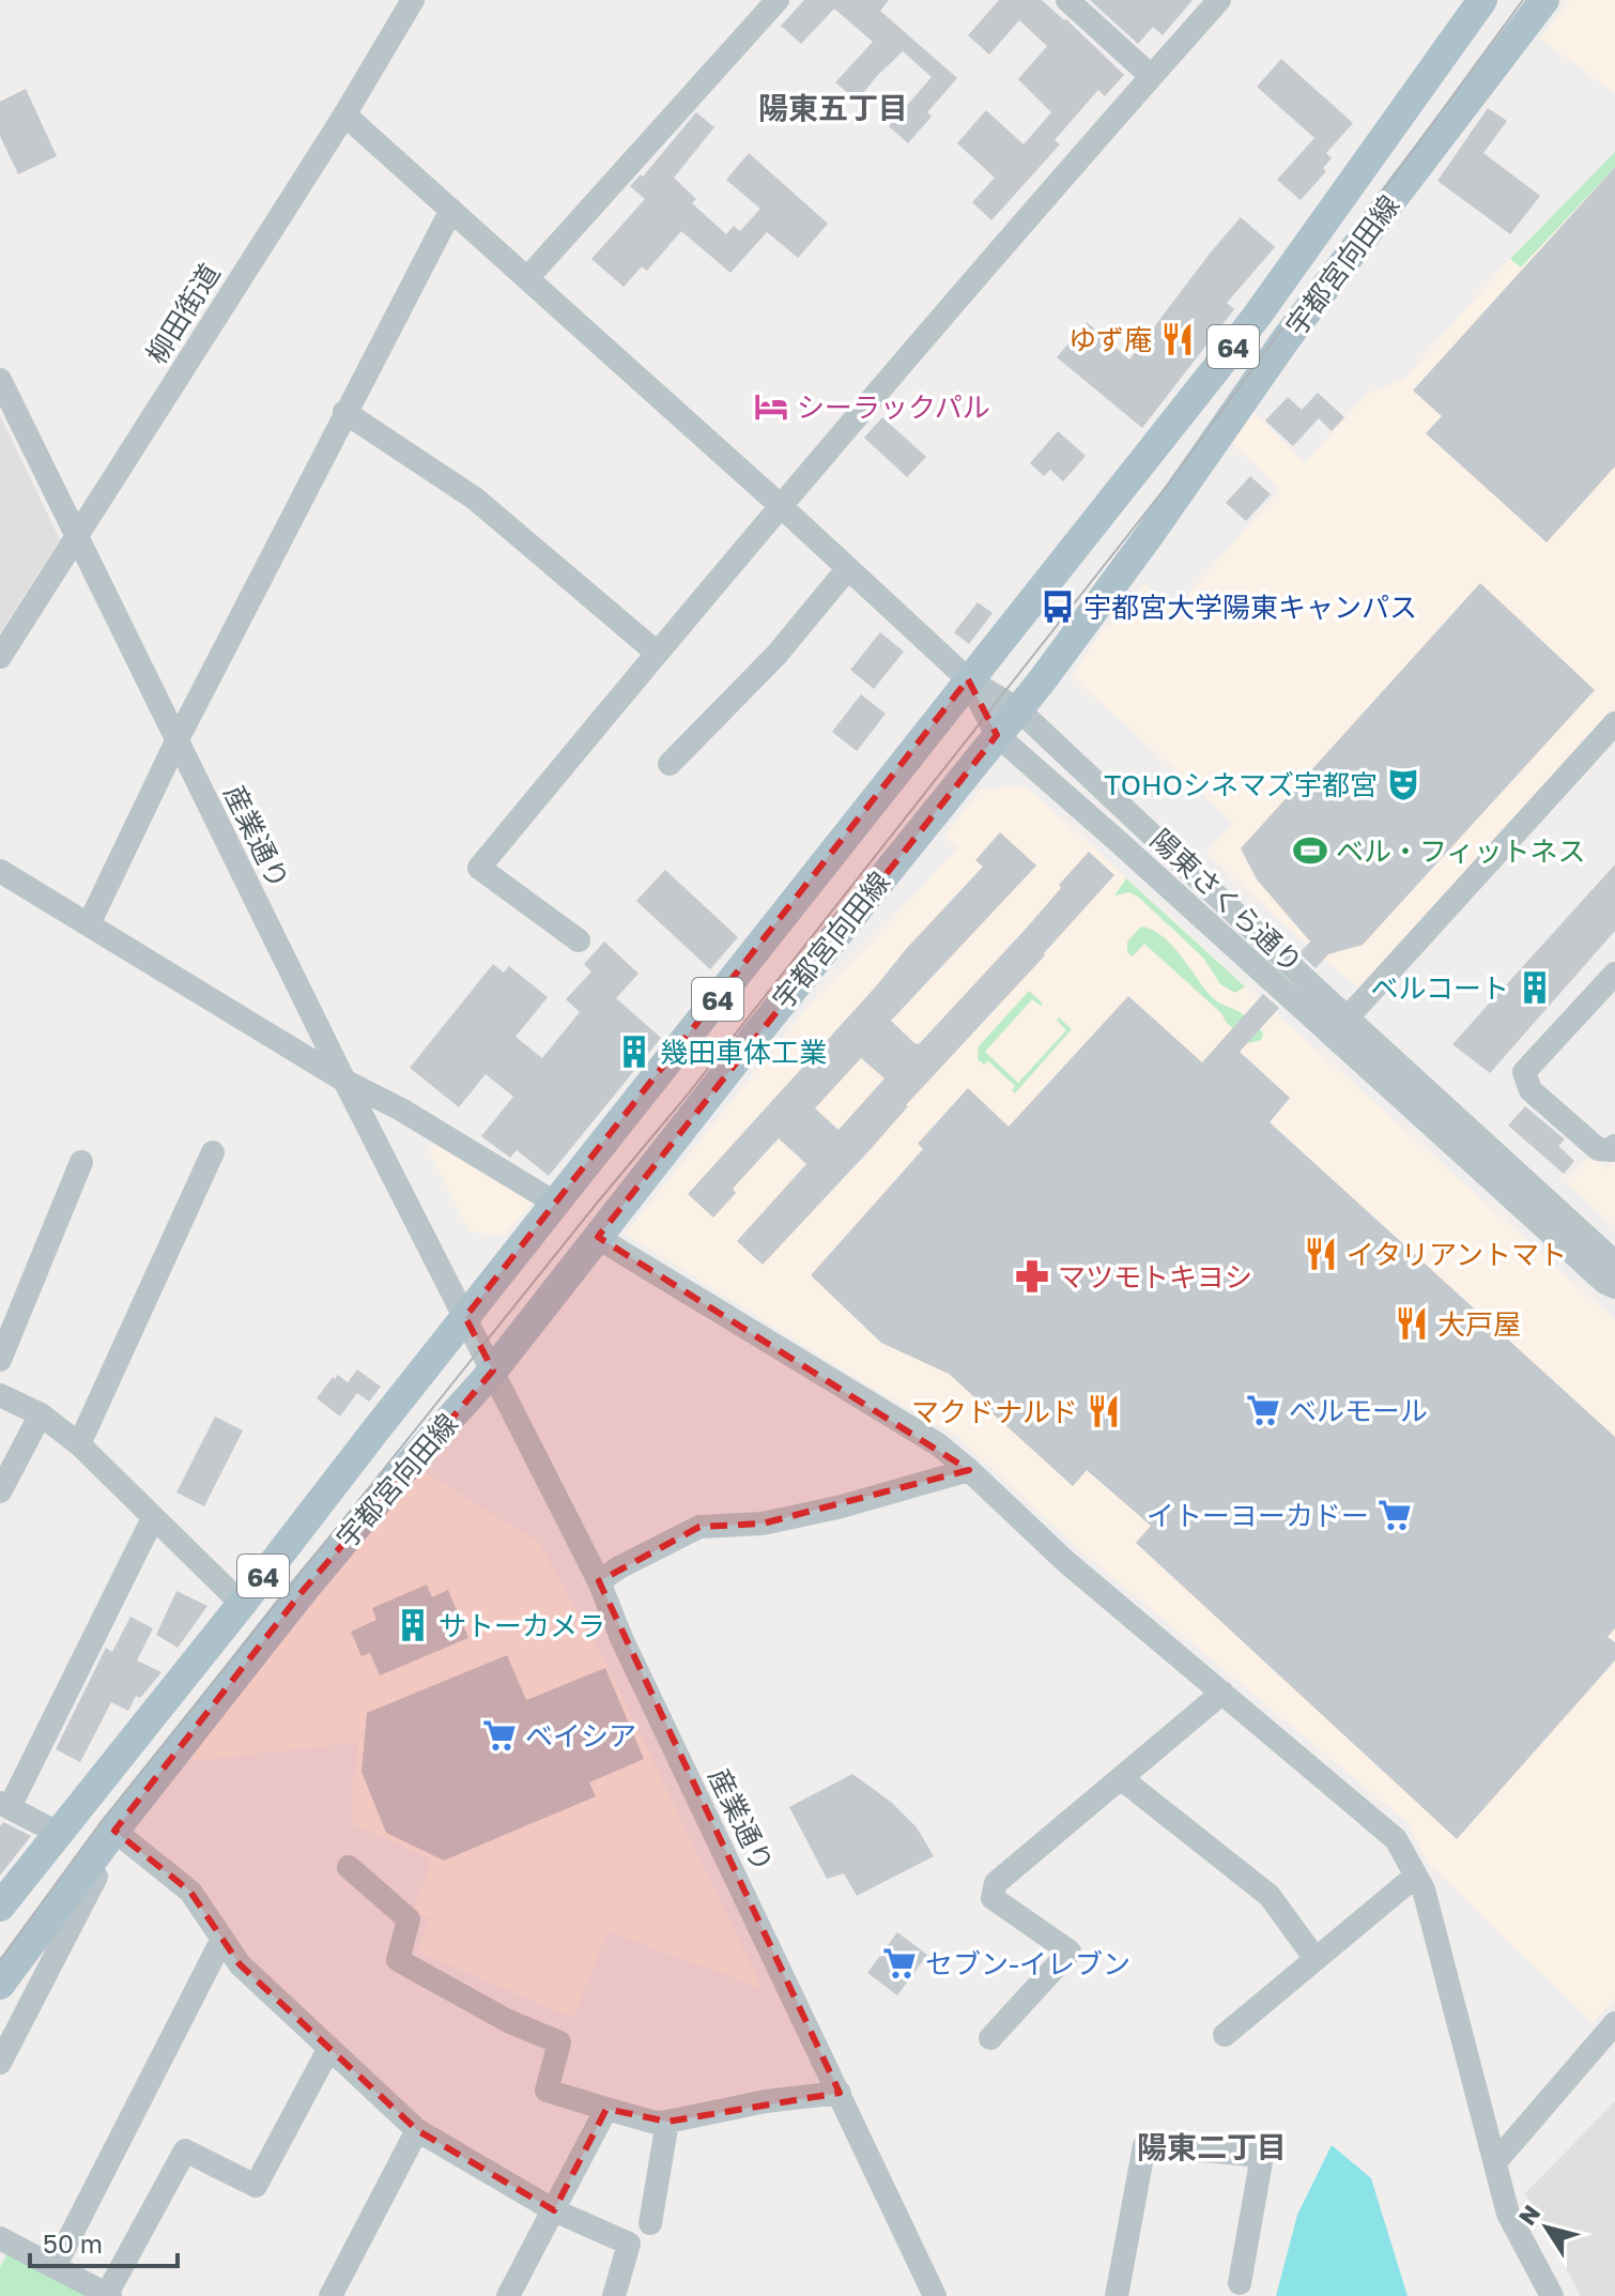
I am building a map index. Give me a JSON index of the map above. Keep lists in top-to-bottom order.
{
  "streets": {
    "main road": ["宇都宮向田線", "64"],
    "street": ["柳田街道", "産業通り", "陽東さくら通り"]
  },
  "crossings": [
    ["宇都宮向田線", "産業通り"],
    ["宇都宮向田線", "陽東さくら通り"],
    ["柳田街道", "産業通り"]
  ],
  "districts": ["陽東五丁目", "陽東二丁目"],
  "places": {
    "restaurant": [
      "ゆず庵",
      "イタリアントマト",
      "大戸屋",
      "マクドナルド"
    ],
    "hotel": ["シーラックパル"],
    "bus stop": ["宇都宮大学陽東キャンパス"],
    "theatre": ["TOHOシネマズ宇都宮"],
    "sports": ["ベル・フィットネス"],
    "building": ["ベルコート", "幾田車体工業", "サトーカメラ"],
    "pharmacy": ["マツモトキヨシ"],
    "supermarket": [
      "ベルモール",
      "イトーヨーカドー",
      "ベイシア",
      "セブン-イレブン"
    ]
  },
  "scale_bar": "50 m",
  "north": "top left"
}
